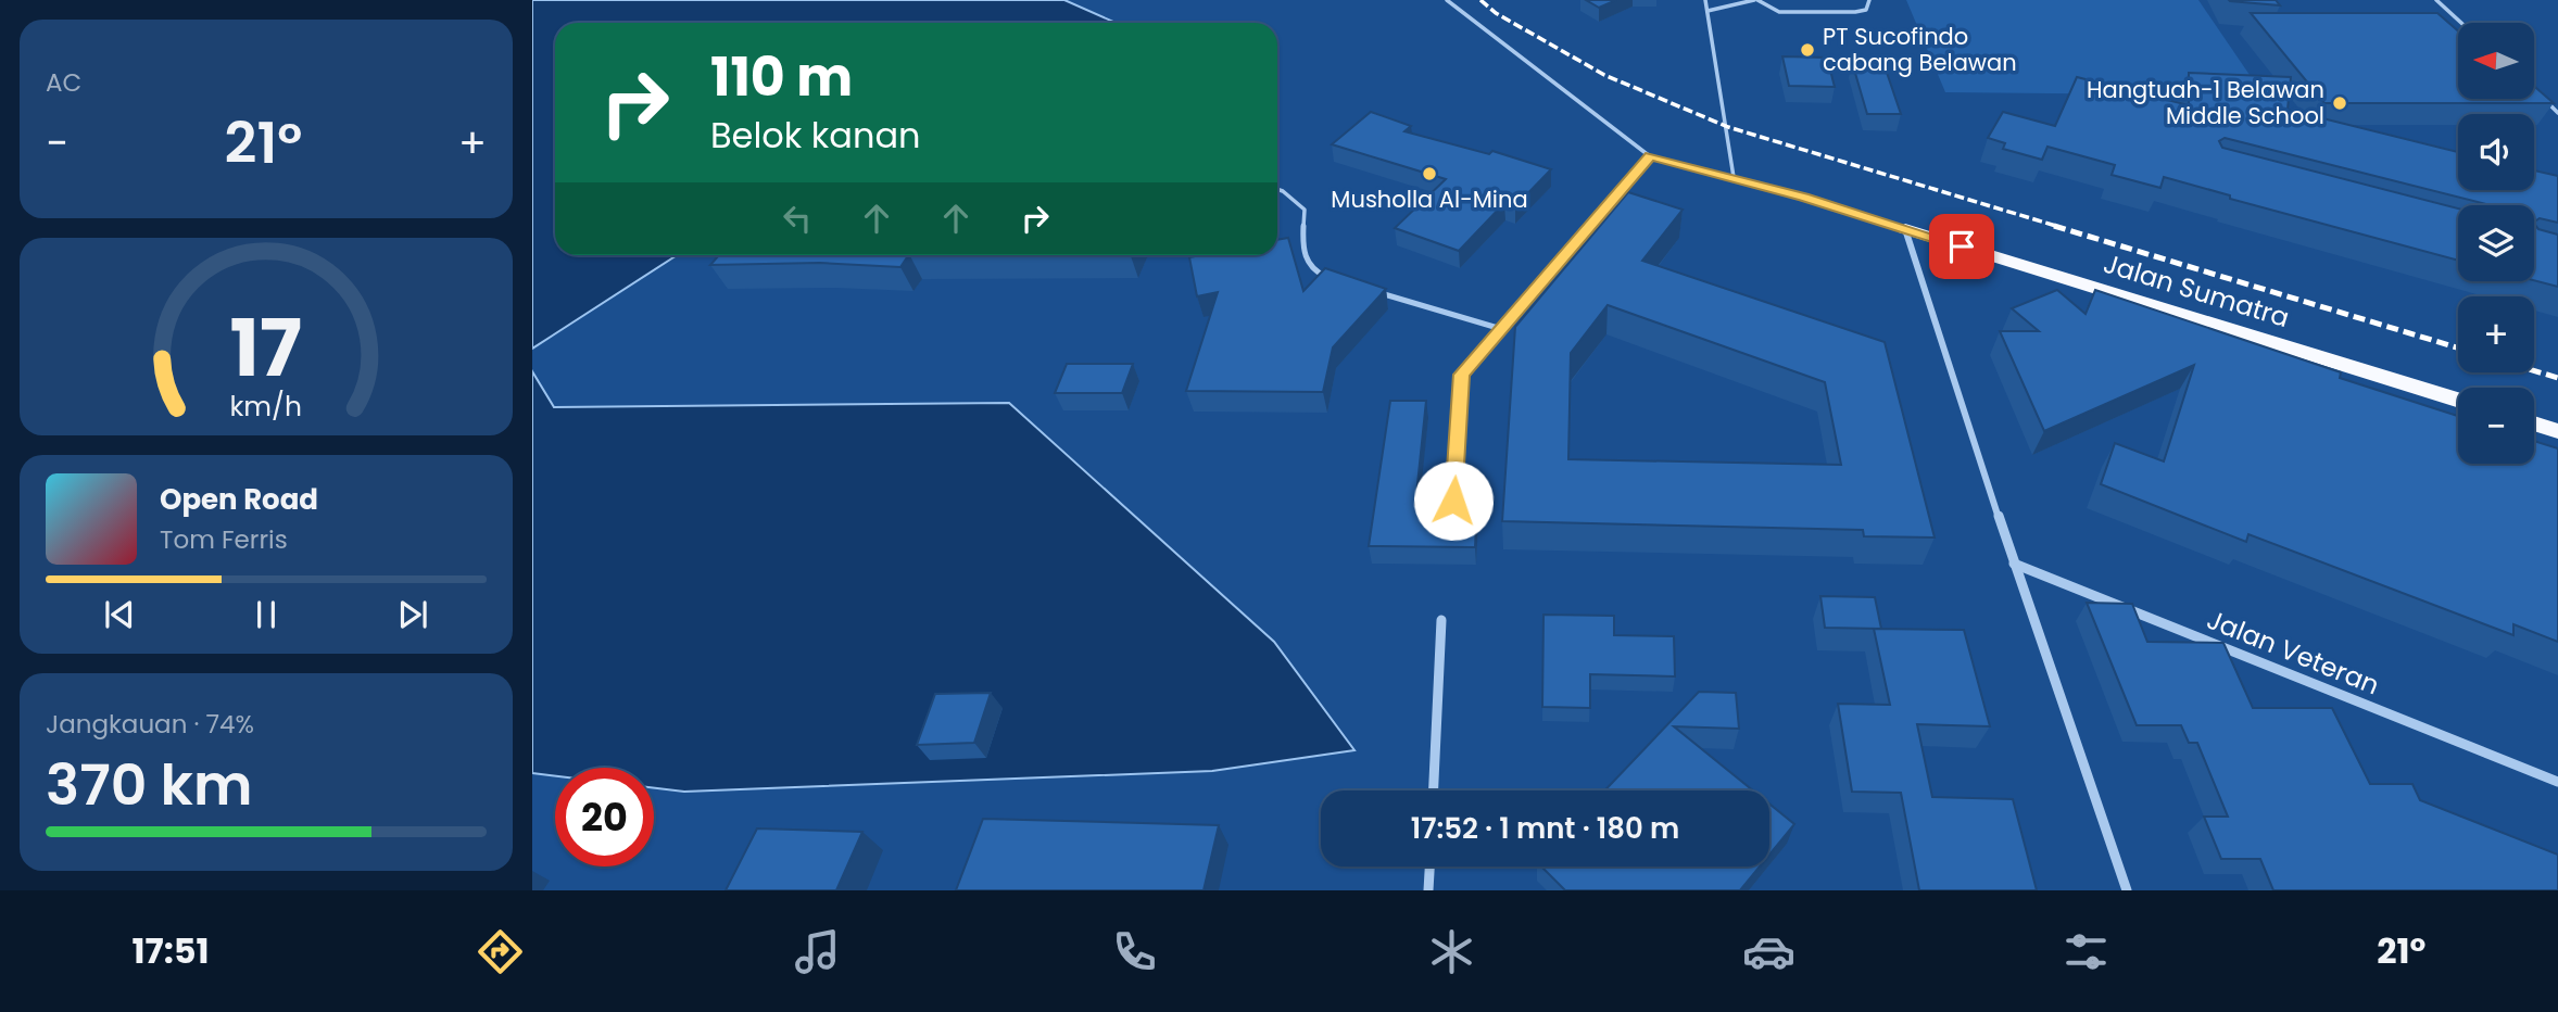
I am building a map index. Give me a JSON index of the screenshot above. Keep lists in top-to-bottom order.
{
  "streets": {
    "highway": ["Jalan Sumatra"],
    "street": ["Jalan Veteran"]
  },
  "places": ["PT Sucofindo cabang Belawan", "Hangtuah-1 Belawan Middle School", "Musholla Al-Mina"],
  "north": "left",
  "page": {
    "tile": [
      "AC",
      ["Jangkauan · 74%", "370 km"]
    ],
    "map_buttons": ["+", "−"],
    "turn": ["110 m", "Belok kanan"],
    "heat": ["−", "21°", "+"],
    "song": ["Open Road", "Tom Ferris"],
    "limit": "20",
    "trip": "17:52 · 1 mnt · 180 m",
    "tabs": ["17:51", "21°"],
    "gauge": ["17", "km/h"]
  }
}
